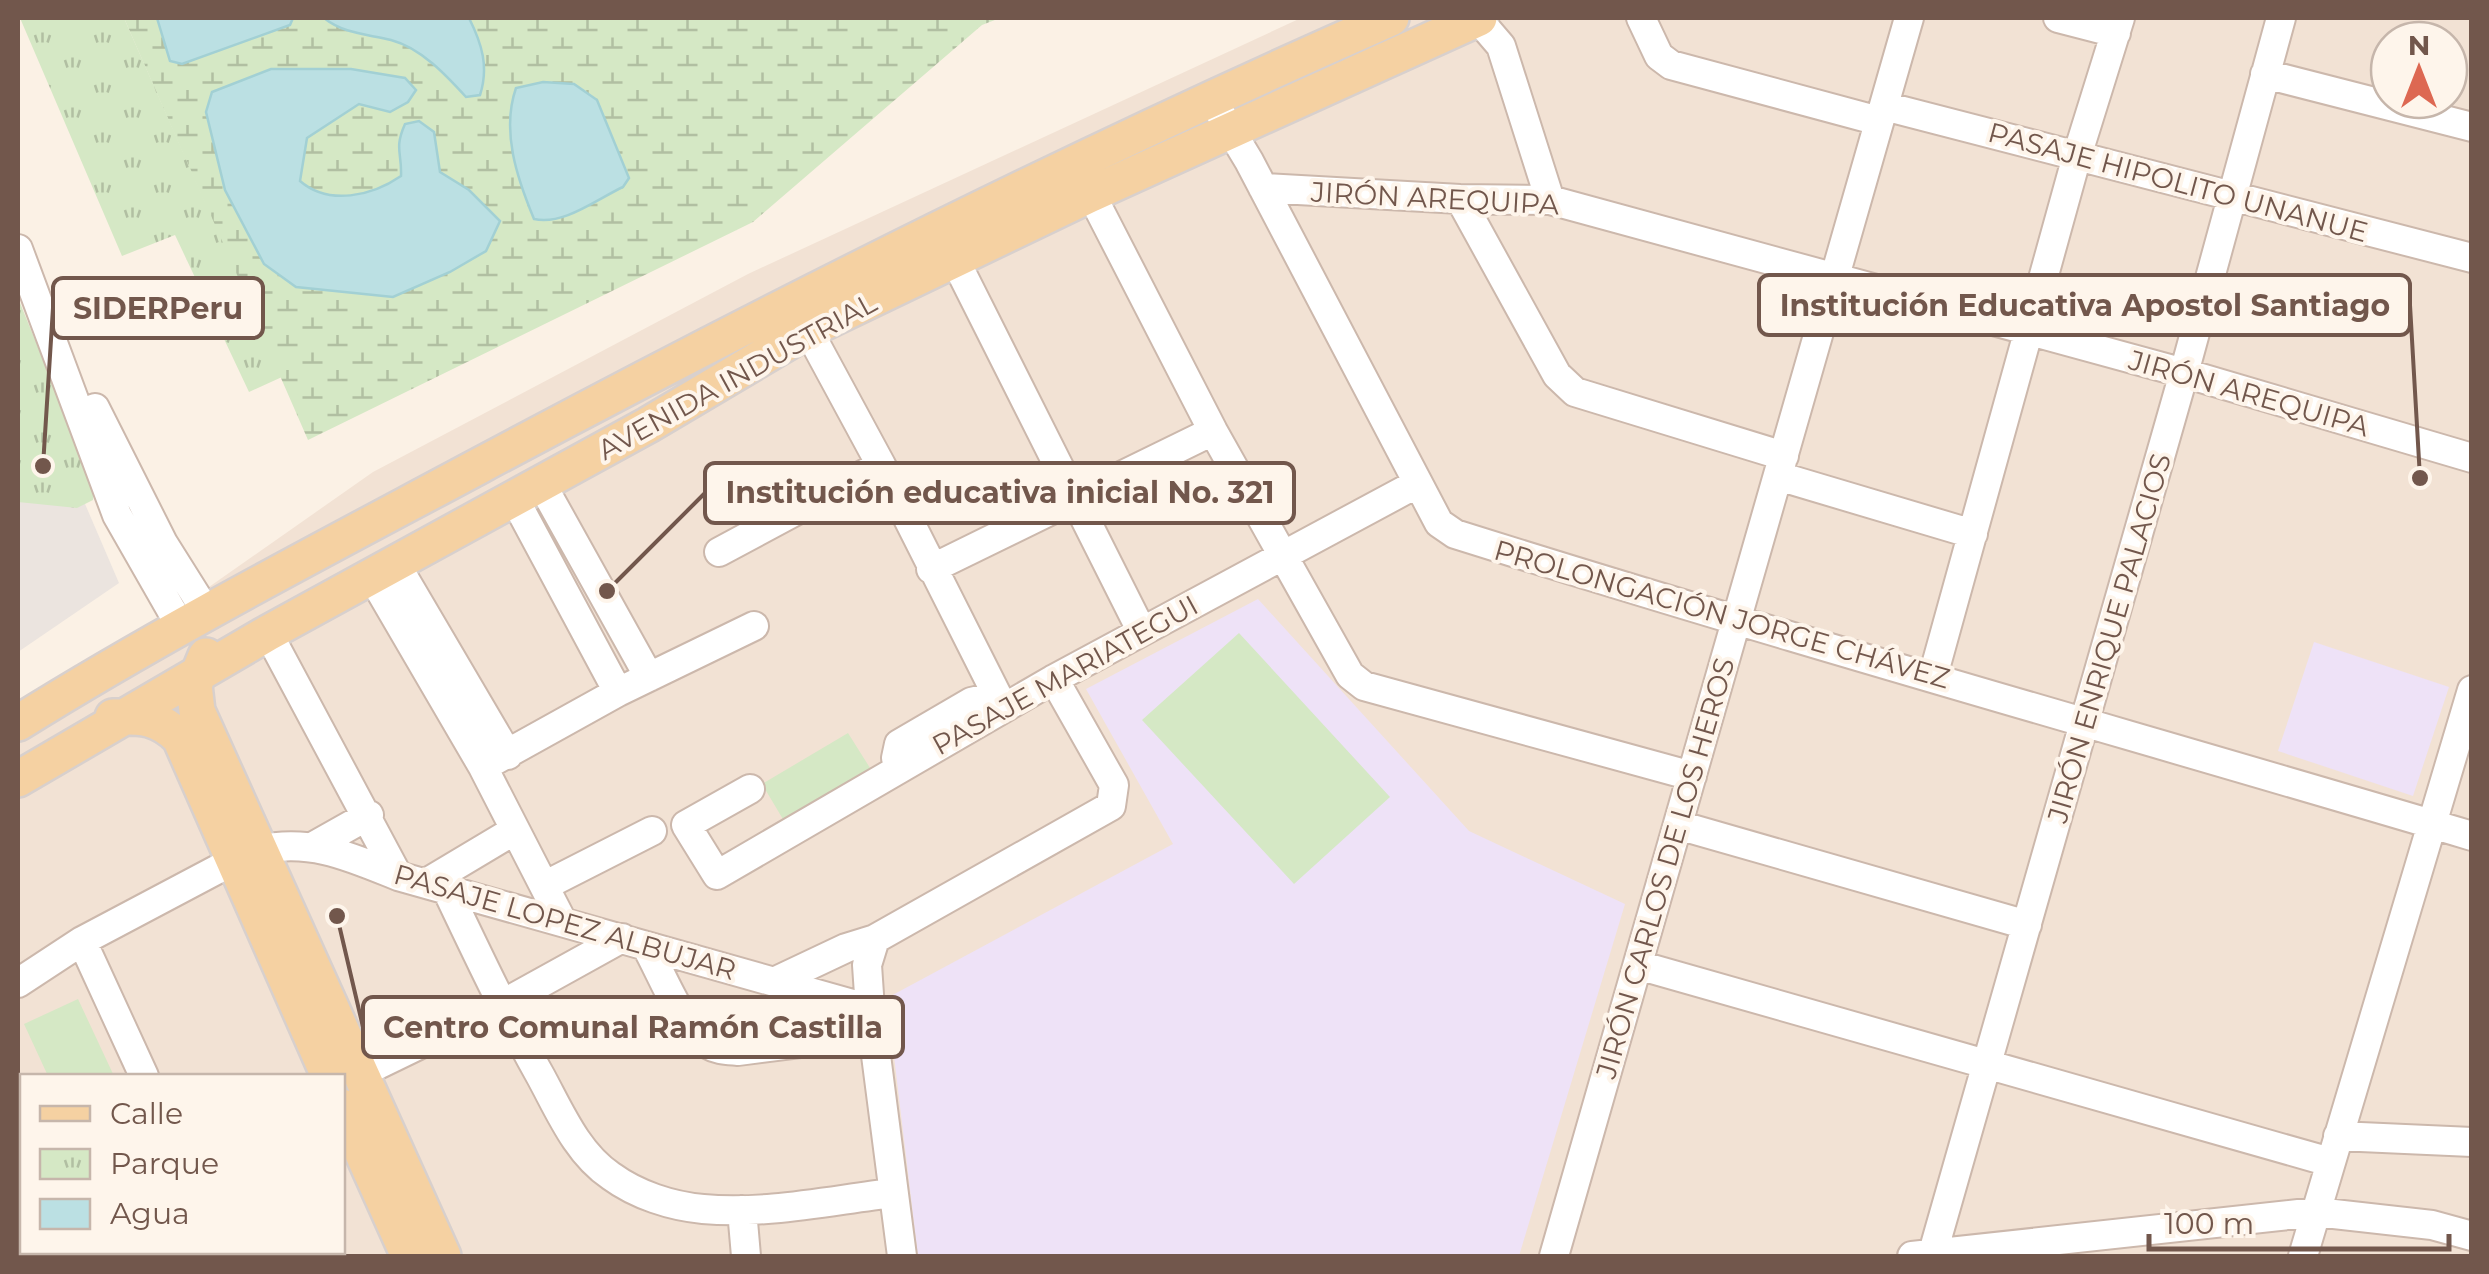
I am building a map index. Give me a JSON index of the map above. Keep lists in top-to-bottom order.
{
  "streets": {
    "main road": ["AVENIDA INDUSTRIAL"],
    "street": [
      "PASAJE HIPOLITO UNANUE",
      "JIRÓN AREQUIPA",
      "PROLONGACIÓN JORGE CHÁVEZ",
      "JIRÓN ENRIQUE PALACIOS",
      "PASAJE MARIATEGUI",
      "JIRÓN CARLOS DE LOS HEROS",
      "PASAJE LOPEZ ALBUJAR"
    ]
  },
  "crossings": [
    ["PASAJE HIPOLITO UNANUE", "JIRÓN ENRIQUE PALACIOS"],
    ["PASAJE HIPOLITO UNANUE", "JIRÓN CARLOS DE LOS HEROS"],
    ["JIRÓN AREQUIPA", "PROLONGACIÓN JORGE CHÁVEZ"],
    ["JIRÓN AREQUIPA", "JIRÓN ENRIQUE PALACIOS"],
    ["JIRÓN AREQUIPA", "JIRÓN CARLOS DE LOS HEROS"],
    ["AVENIDA INDUSTRIAL", "PROLONGACIÓN JORGE CHÁVEZ"],
    ["PROLONGACIÓN JORGE CHÁVEZ", "JIRÓN ENRIQUE PALACIOS"],
    ["PROLONGACIÓN JORGE CHÁVEZ", "PASAJE MARIATEGUI"],
    ["PROLONGACIÓN JORGE CHÁVEZ", "JIRÓN CARLOS DE LOS HEROS"]
  ],
  "places": [
    "SIDERPeru",
    "Institución Educativa Apostol Santiago",
    "Institución educativa inicial No. 321",
    "Centro Comunal Ramón Castilla"
  ],
  "legend": ["Calle", "Parque", "Agua"],
  "scale_bar": "100 m",
  "north": "top"
}
